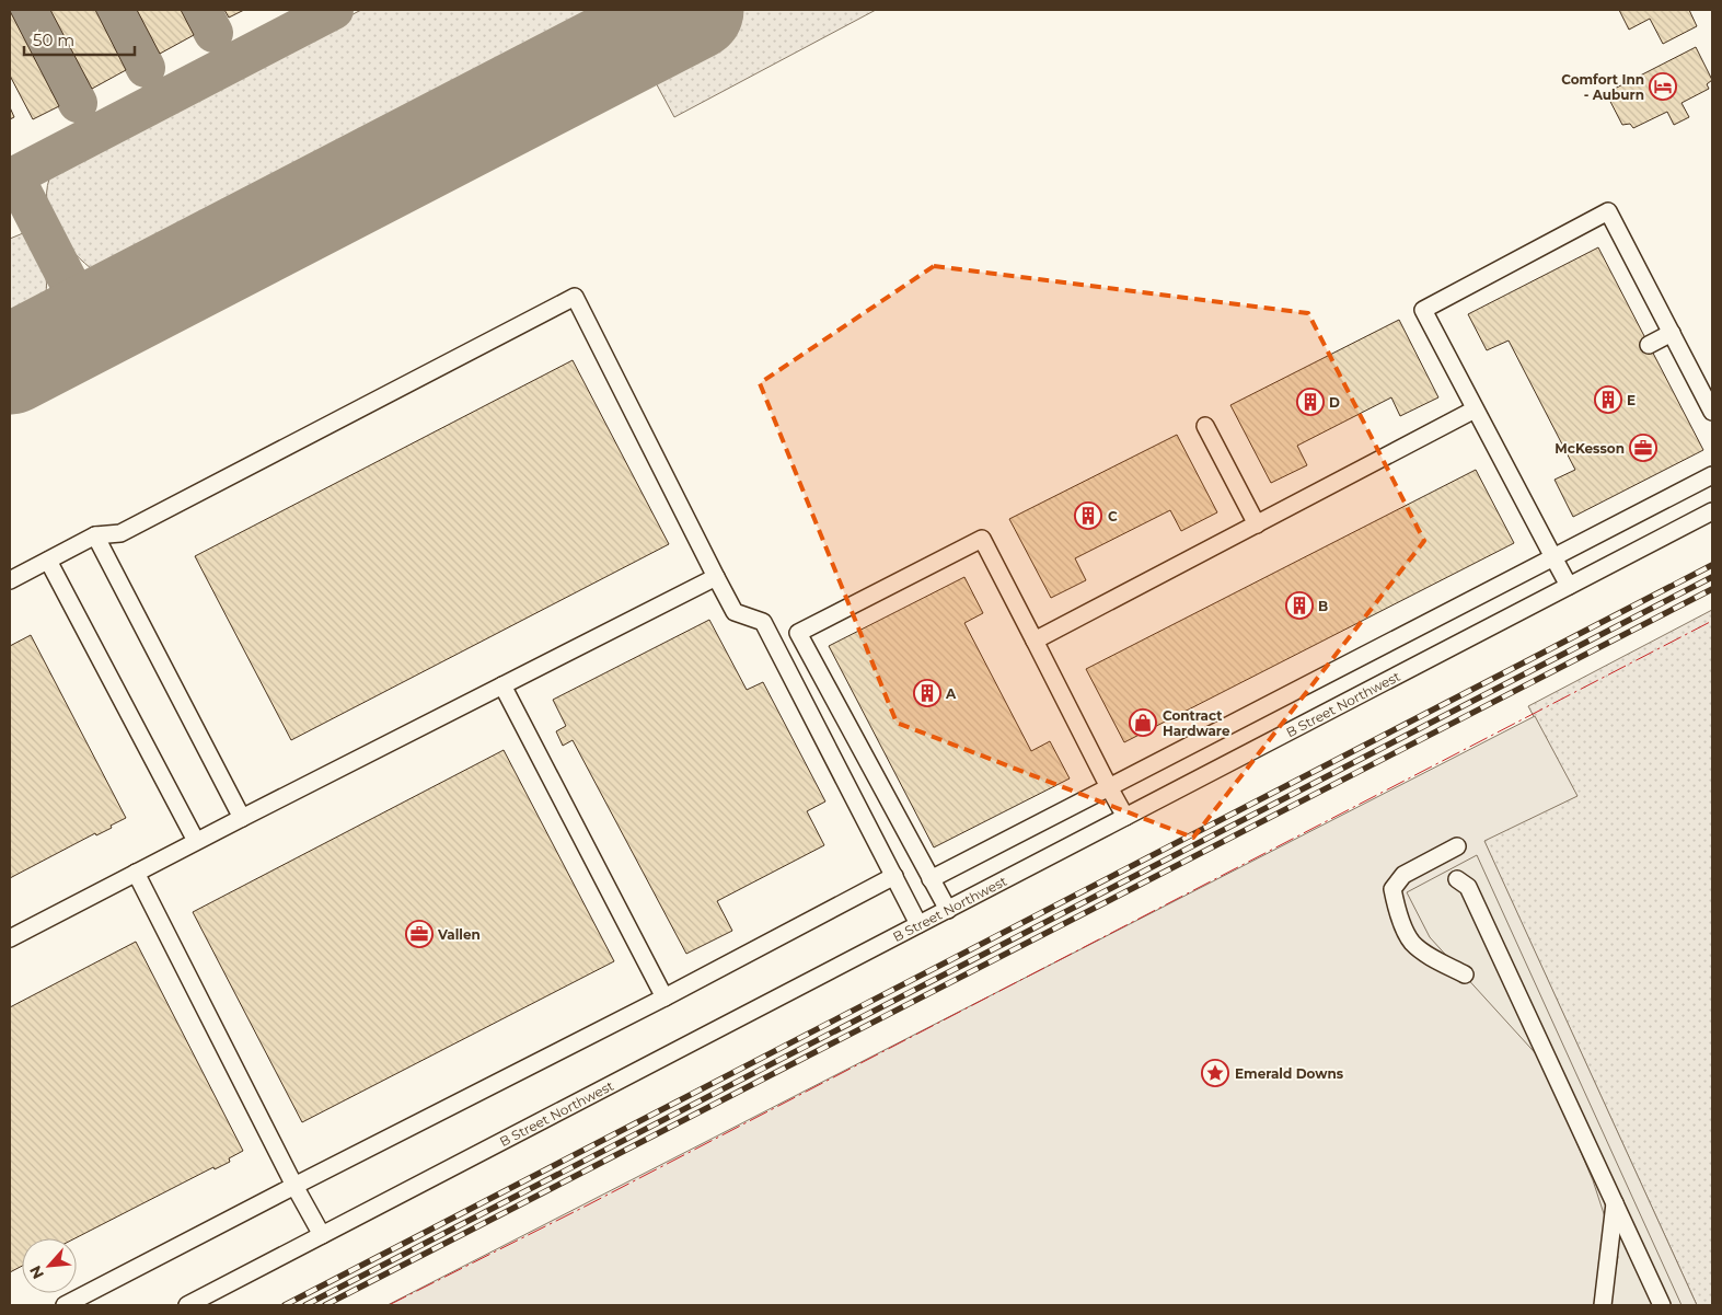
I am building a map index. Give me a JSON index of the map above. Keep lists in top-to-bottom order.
{
  "streets": {
    "street": ["B Street Northwest"]
  },
  "places": {
    "hotel": ["Comfort Inn - Auburn"],
    "building": [
      "E",
      "D",
      "C",
      "B",
      "A"
    ],
    "office": ["McKesson", "Vallen"],
    "shop": ["Contract Hardware"],
    "place": ["Emerald Downs"]
  },
  "scale_bar": "50 m",
  "north": "bottom left"
}
